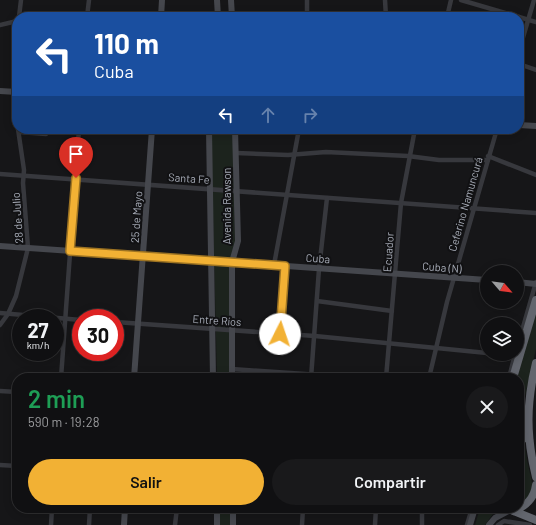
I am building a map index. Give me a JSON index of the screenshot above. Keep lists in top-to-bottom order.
{
  "streets": {
    "street": [
      "Santa Fe",
      "Ceferino Namuncurá",
      "Avenida Rawson",
      "25 de Mayo",
      "28 de Julio",
      "Ecuador",
      "Cuba",
      "Cuba (N)",
      "Entre Ríos"
    ]
  },
  "crossings": [
    ["Santa Fe", "Ceferino Namuncurá"],
    ["Santa Fe", "Avenida Rawson"],
    ["Santa Fe", "25 de Mayo"],
    ["Santa Fe", "28 de Julio"],
    ["Santa Fe", "Ecuador"],
    ["Ceferino Namuncurá", "Cuba (N)"],
    ["Ceferino Namuncurá", "Entre Ríos"],
    ["Avenida Rawson", "Cuba"],
    ["Avenida Rawson", "Entre Ríos"],
    ["25 de Mayo", "Cuba"],
    ["25 de Mayo", "Entre Ríos"],
    ["28 de Julio", "Cuba"],
    ["Ecuador", "Cuba"],
    ["Ecuador", "Cuba (N)"],
    ["Ecuador", "Entre Ríos"],
    ["Cuba", "Cuba (N)"]
  ],
  "north": "bottom right",
  "page": {
    "turn": ["110 m", "Cuba"],
    "speed": "27 km/h",
    "limit": "30",
    "heading": ["2 min", "590 m · 19:28"],
    "buttons": ["Salir", "Compartir"]
  }
}
